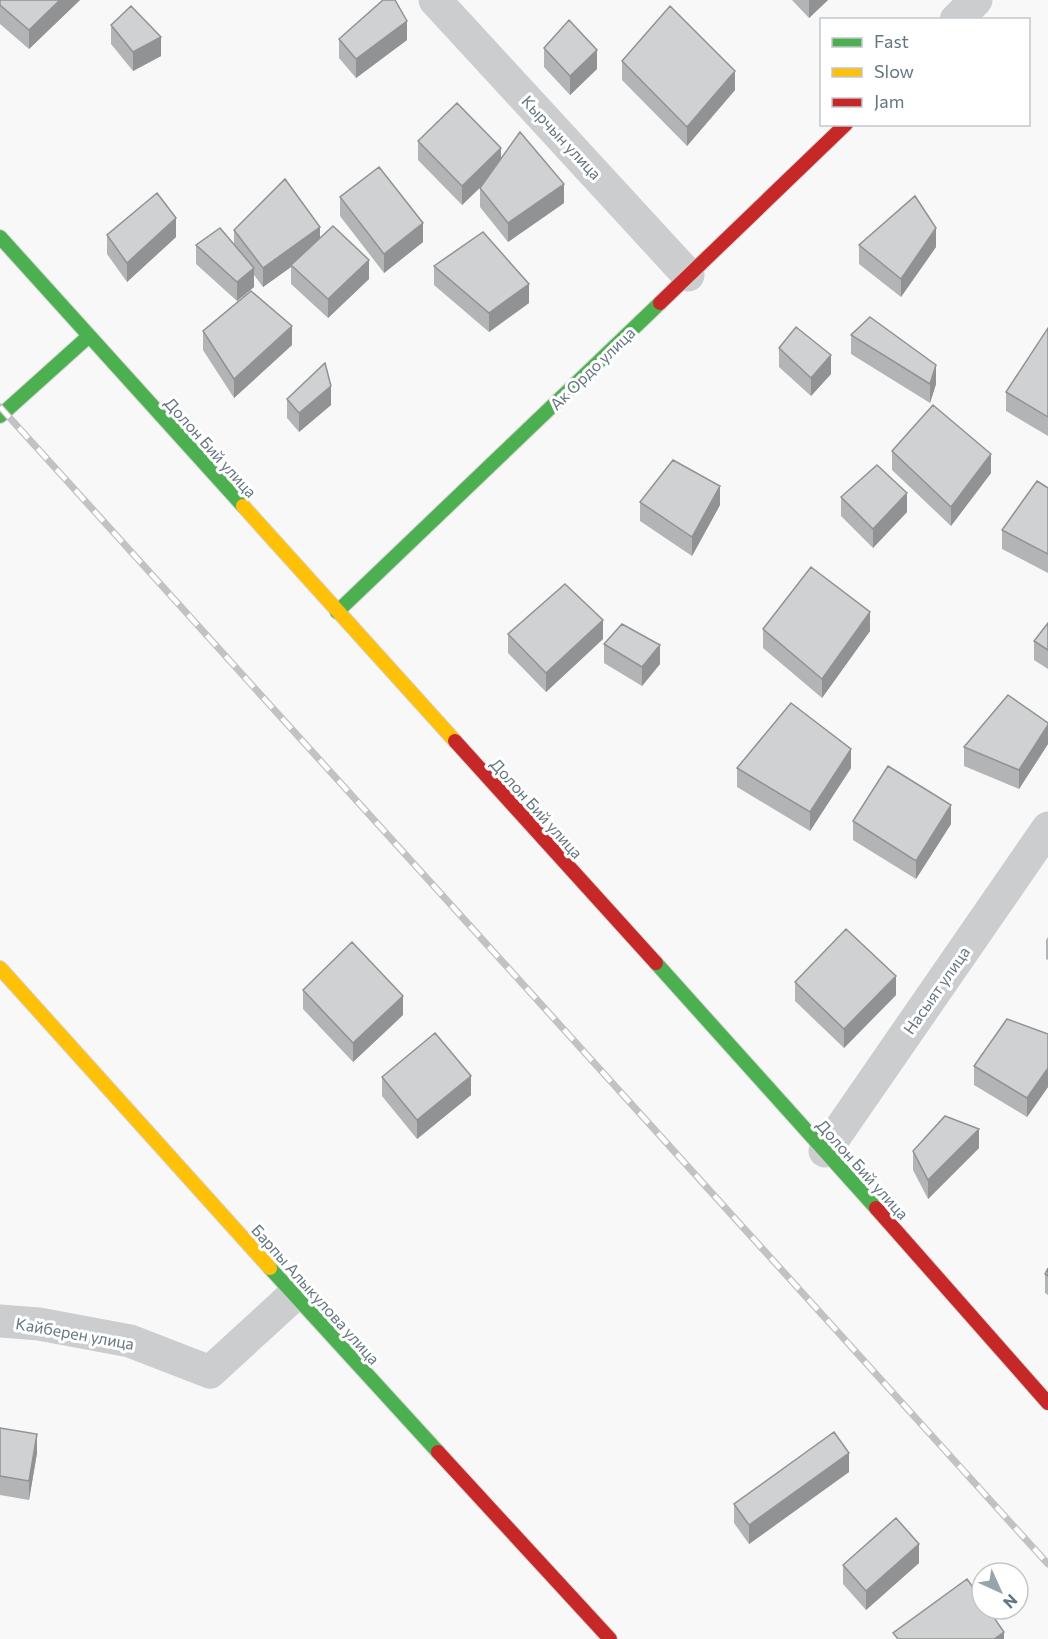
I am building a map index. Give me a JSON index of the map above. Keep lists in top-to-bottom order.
{
  "streets": {
    "street": [
      "Кырчын улица",
      "Ак Ордо улица",
      "Долон Бий улица",
      "Насыят улица",
      "Барпы Алыкулова улица",
      "Кайберен улица"
    ]
  },
  "crossings": [
    ["Кырчын улица", "Ак Ордо улица"],
    ["Ак Ордо улица", "Долон Бий улица"],
    ["Долон Бий улица", "Насыят улица"],
    ["Барпы Алыкулова улица", "Кайберен улица"]
  ],
  "legend": ["Fast", "Slow", "Jam"],
  "north": "bottom right"
}
